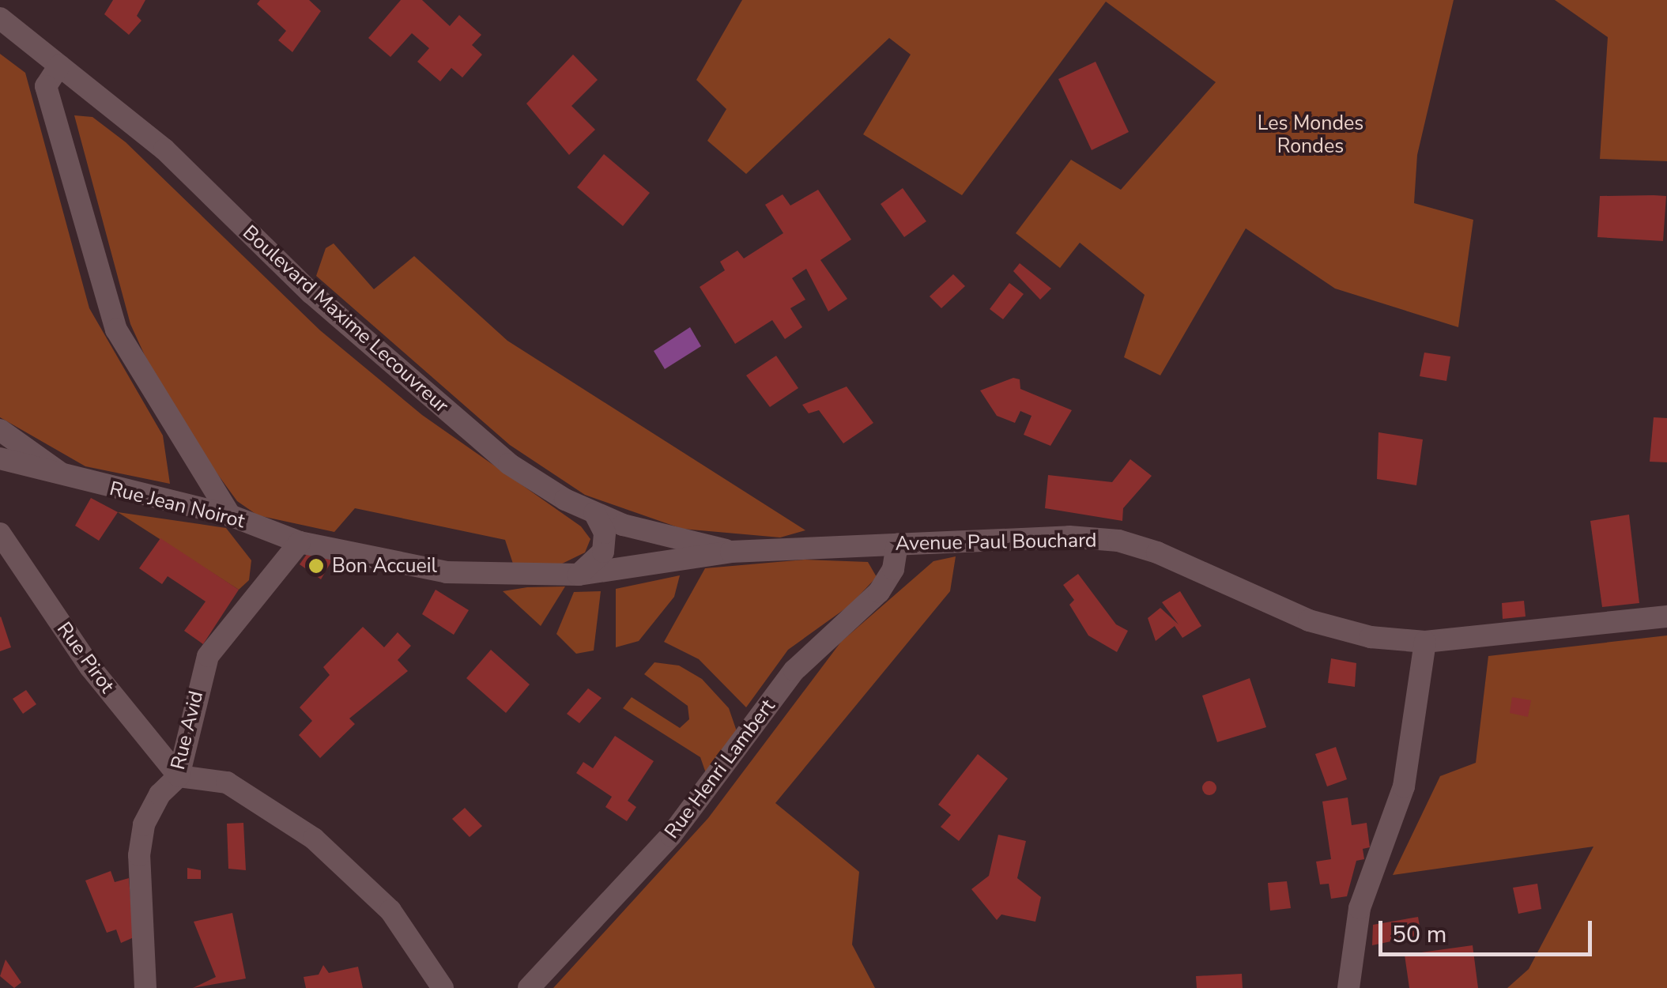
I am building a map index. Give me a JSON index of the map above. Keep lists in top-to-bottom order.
{
  "streets": {
    "street": [
      "Boulevard Maxime Lecouvreur",
      "Rue Jean Noirot",
      "Avenue Paul Bouchard",
      "Rue Pirot",
      "Rue Avid",
      "Rue Henri Lambert"
    ]
  },
  "crossings": [
    ["Boulevard Maxime Lecouvreur", "Rue Jean Noirot"],
    ["Boulevard Maxime Lecouvreur", "Avenue Paul Bouchard"],
    ["Rue Jean Noirot", "Avenue Paul Bouchard"],
    ["Rue Jean Noirot", "Rue Avid"],
    ["Avenue Paul Bouchard", "Rue Henri Lambert"],
    ["Rue Pirot", "Rue Avid"]
  ],
  "parks": ["Les Mondes Rondes"],
  "places": ["Bon Accueil"],
  "scale_bar": "50 m"
}
